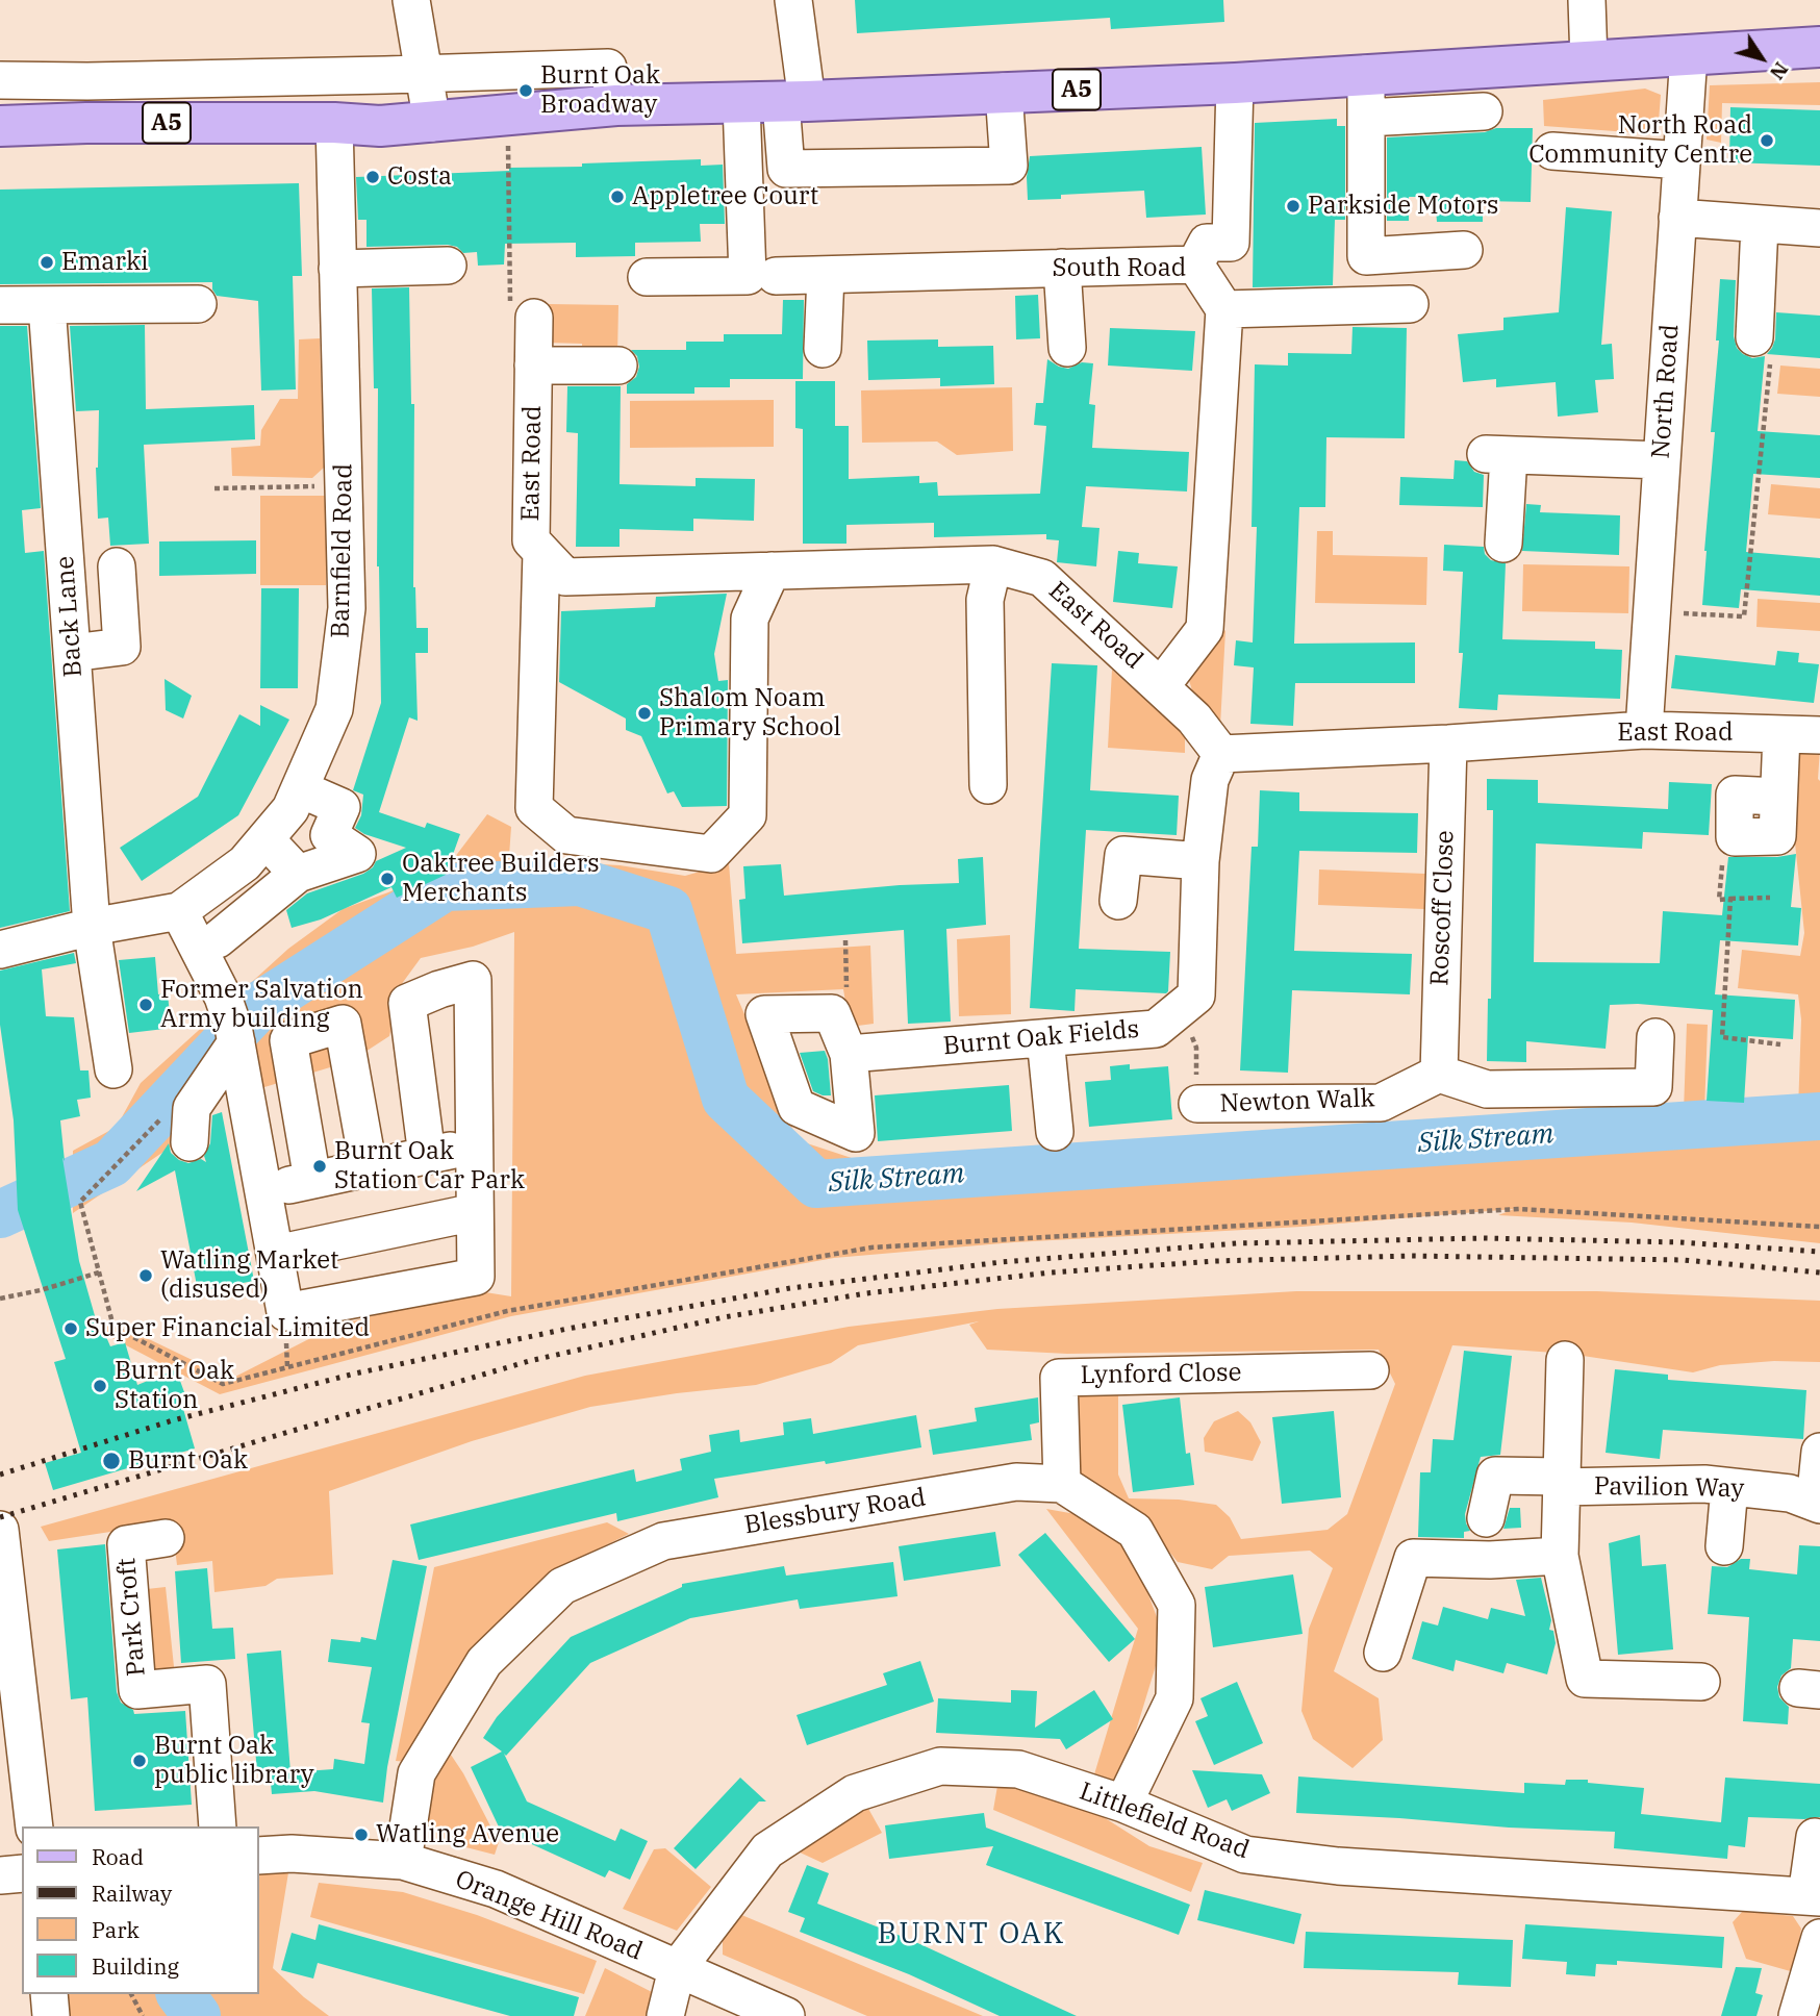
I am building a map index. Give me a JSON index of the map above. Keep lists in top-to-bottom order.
{
  "streets": {
    "main road": ["A5"],
    "street": [
      "South Road",
      "North Road",
      "East Road",
      "Barnfield Road",
      "Back Lane",
      "Roscoff Close",
      "Burnt Oak Fields",
      "Newton Walk",
      "Lynford Close",
      "Pavilion Way",
      "Blessbury Road",
      "Park Croft",
      "Littlefield Road",
      "Orange Hill Road"
    ]
  },
  "crossings": [
    ["A5", "North Road"],
    ["A5", "Barnfield Road"],
    ["North Road", "East Road"],
    ["East Road", "Roscoff Close"],
    ["East Road", "Burnt Oak Fields"],
    ["Barnfield Road", "Back Lane"],
    ["Roscoff Close", "Newton Walk"],
    ["Burnt Oak Fields", "Newton Walk"],
    ["Lynford Close", "Blessbury Road"],
    ["Blessbury Road", "Orange Hill Road"],
    ["Littlefield Road", "Orange Hill Road"]
  ],
  "districts": ["BURNT OAK"],
  "water": ["Silk Stream"],
  "places": [
    "Burnt Oak Broadway",
    "North Road Community Centre",
    "Costa",
    "Appletree Court",
    "Parkside Motors",
    "Emarki",
    "Shalom Noam Primary School",
    "Oaktree Builders Merchants",
    "Former Salvation Army building",
    "Burnt Oak Station Car Park",
    "Watling Market (disused)",
    "Super Financial Limited",
    "Burnt Oak Station",
    "Burnt Oak",
    "Burnt Oak public library",
    "Watling Avenue"
  ],
  "legend": [
    "Road",
    "Railway",
    "Park",
    "Building"
  ],
  "north": "bottom right"
}
